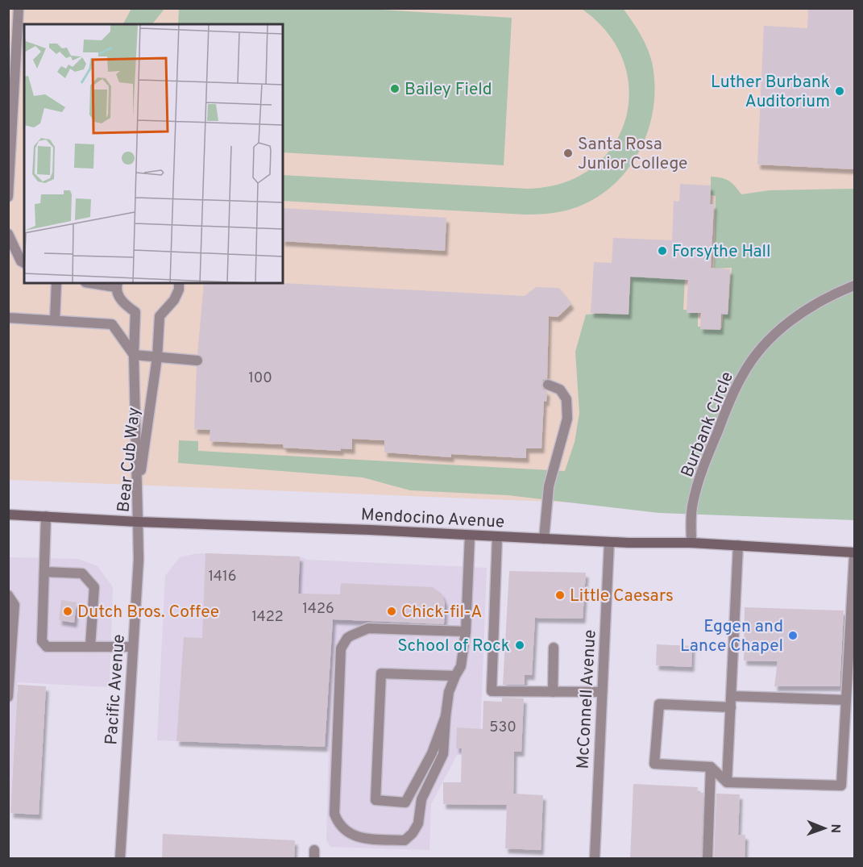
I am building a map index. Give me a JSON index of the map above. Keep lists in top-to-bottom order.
{
  "streets": {
    "main road": ["Mendocino Avenue"],
    "street": [
      "Burbank Circle",
      "Bear Cub Way",
      "Pacific Avenue",
      "McConnell Avenue"
    ]
  },
  "crossings": [
    ["Burbank Circle", "Mendocino Avenue"],
    ["Bear Cub Way", "Mendocino Avenue"],
    ["Bear Cub Way", "Pacific Avenue"],
    ["Mendocino Avenue", "Pacific Avenue"],
    ["Mendocino Avenue", "McConnell Avenue"]
  ],
  "places": [
    "Bailey Field",
    "Luther Burbank Auditorium",
    "Santa Rosa Junior College",
    "Forsythe Hall",
    "Little Caesars",
    "Dutch Bros. Coffee",
    "Chick-fil-A",
    "Eggen and Lance Chapel",
    "School of Rock"
  ],
  "house_numbers": [
    "100",
    "1416",
    "1426",
    "1422",
    "530"
  ],
  "north": "right"
}
